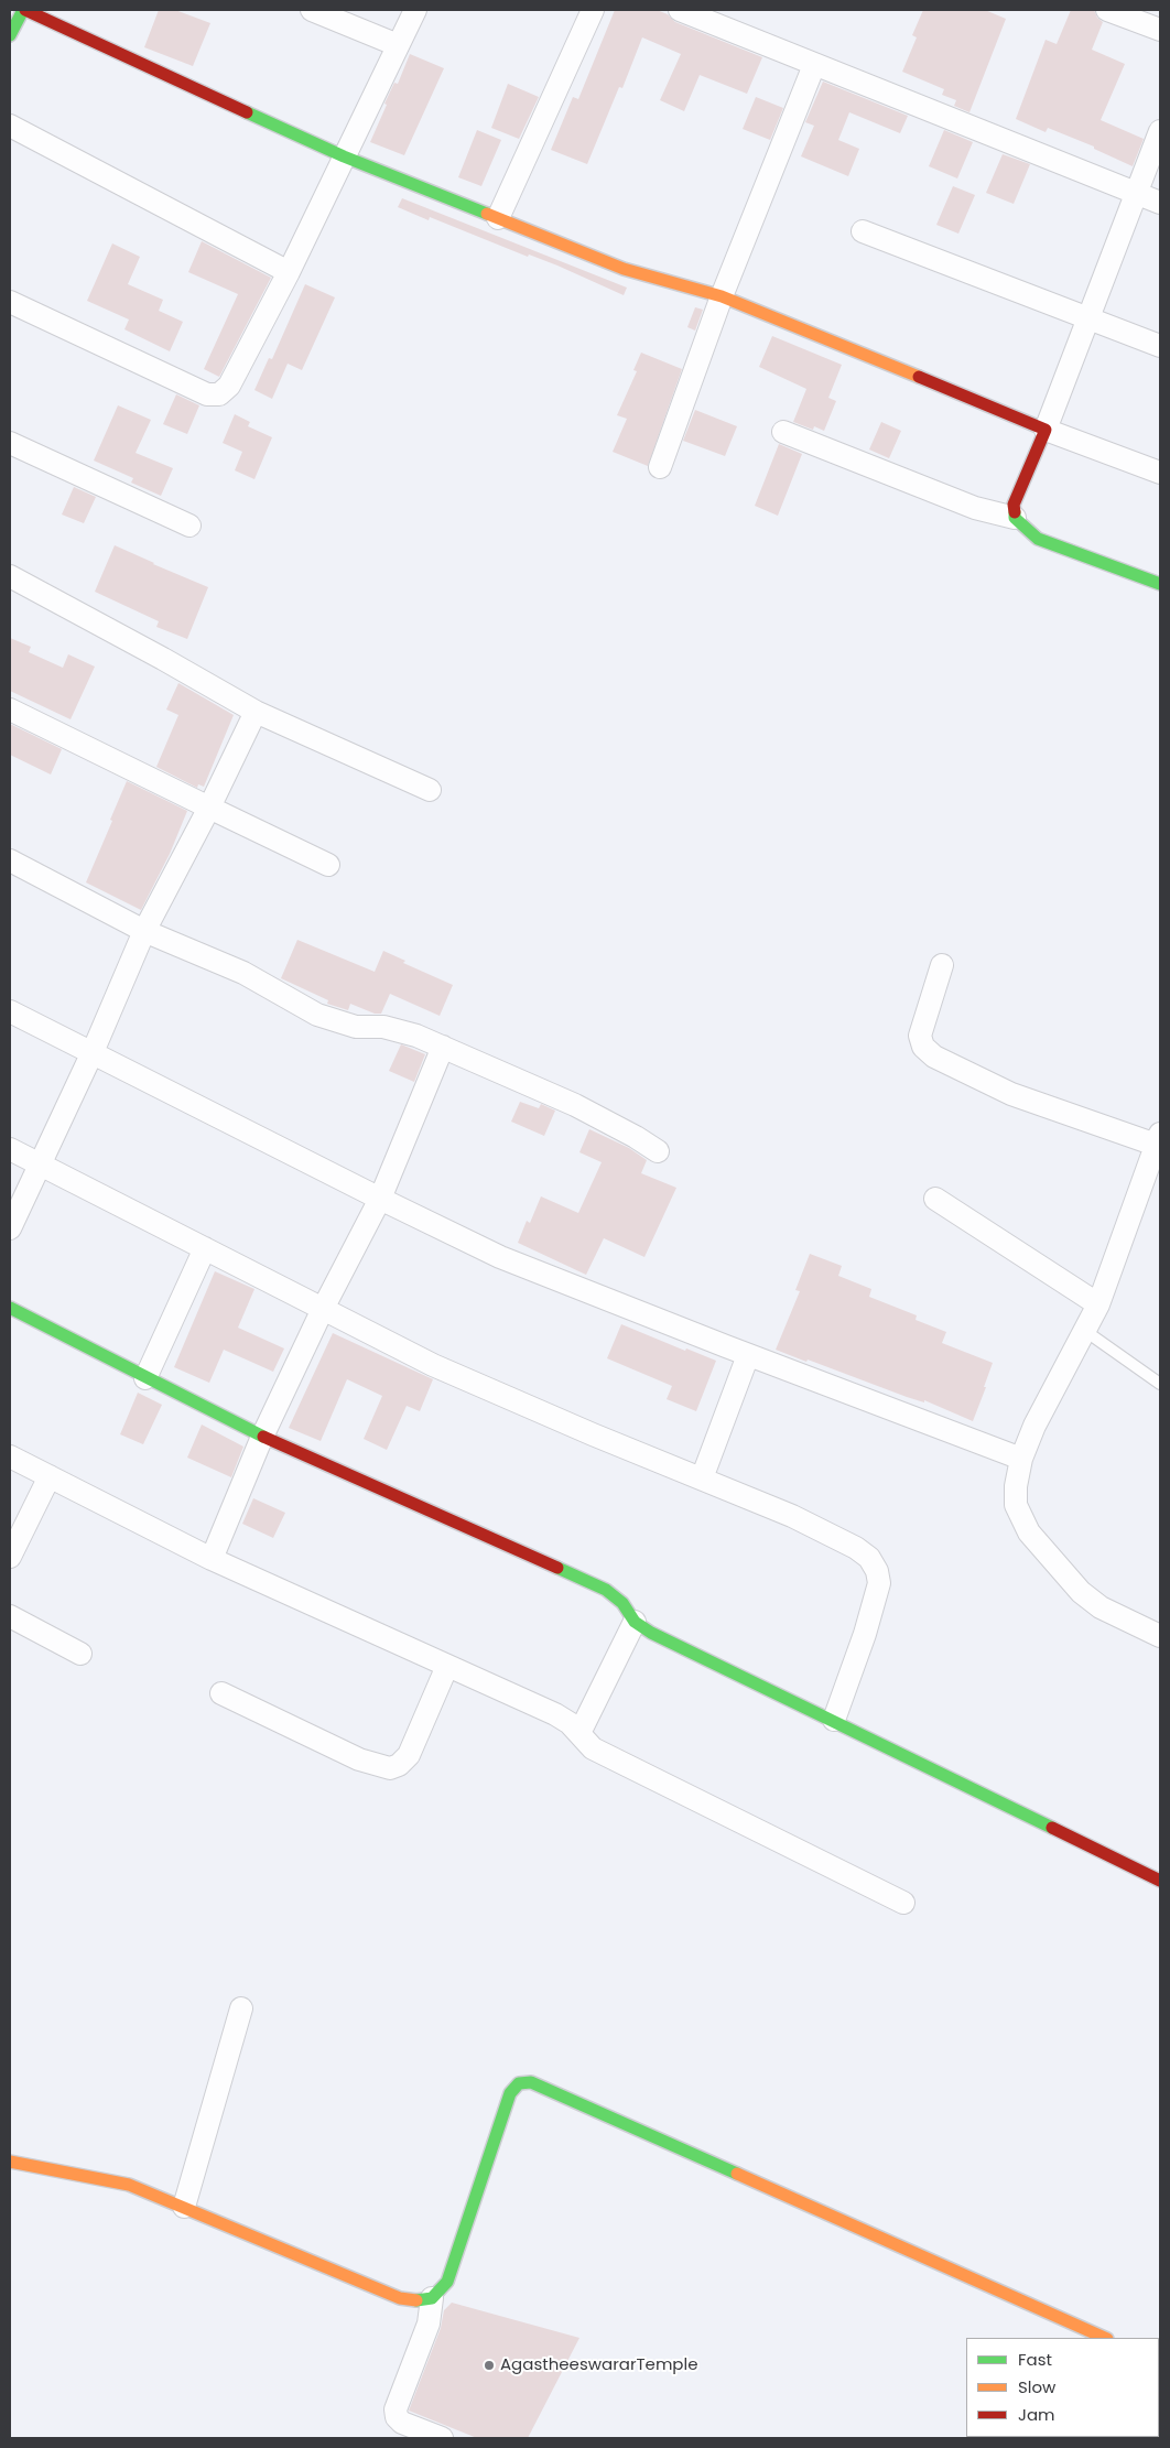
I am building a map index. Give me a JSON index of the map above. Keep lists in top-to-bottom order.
{
  "places": ["AgastheeswararTemple"],
  "legend": ["Fast", "Slow", "Jam"]
}
